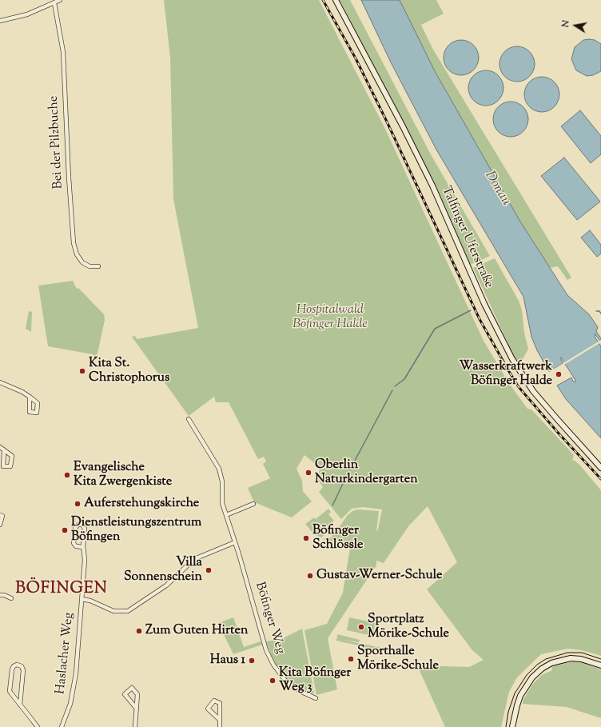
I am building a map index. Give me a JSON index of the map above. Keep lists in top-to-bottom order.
{
  "streets": {
    "street": [
      "Bei der Pilzbuche",
      "Talfinger Uferstraße",
      "Böfinger Weg",
      "Haslacher Weg"
    ]
  },
  "crossings": [
    ["Böfinger Weg", "Haslacher Weg"]
  ],
  "districts": ["BÖFINGEN"],
  "water": ["Donau"],
  "parks": ["Hospitalwald Böfinger Halde"],
  "places": [
    "Kita St. Christophorus",
    "Wasserkraftwerk Böfinger Halde",
    "Oberlin Naturkindergarten",
    "Evangelische Kita Zwergenkiste",
    "Auferstehungskirche",
    "Dienstleistungszentrum Böfingen",
    "Böfinger Schlössle",
    "Villa Sonnenschein",
    "Gustav-Werner-Schule",
    "Sportplatz Mörike-Schule",
    "Zum Guten Hirten",
    "Sporthalle Mörike-Schule",
    "Haus 1",
    "Kita Böfinger Weg 3"
  ],
  "north": "left"
}
